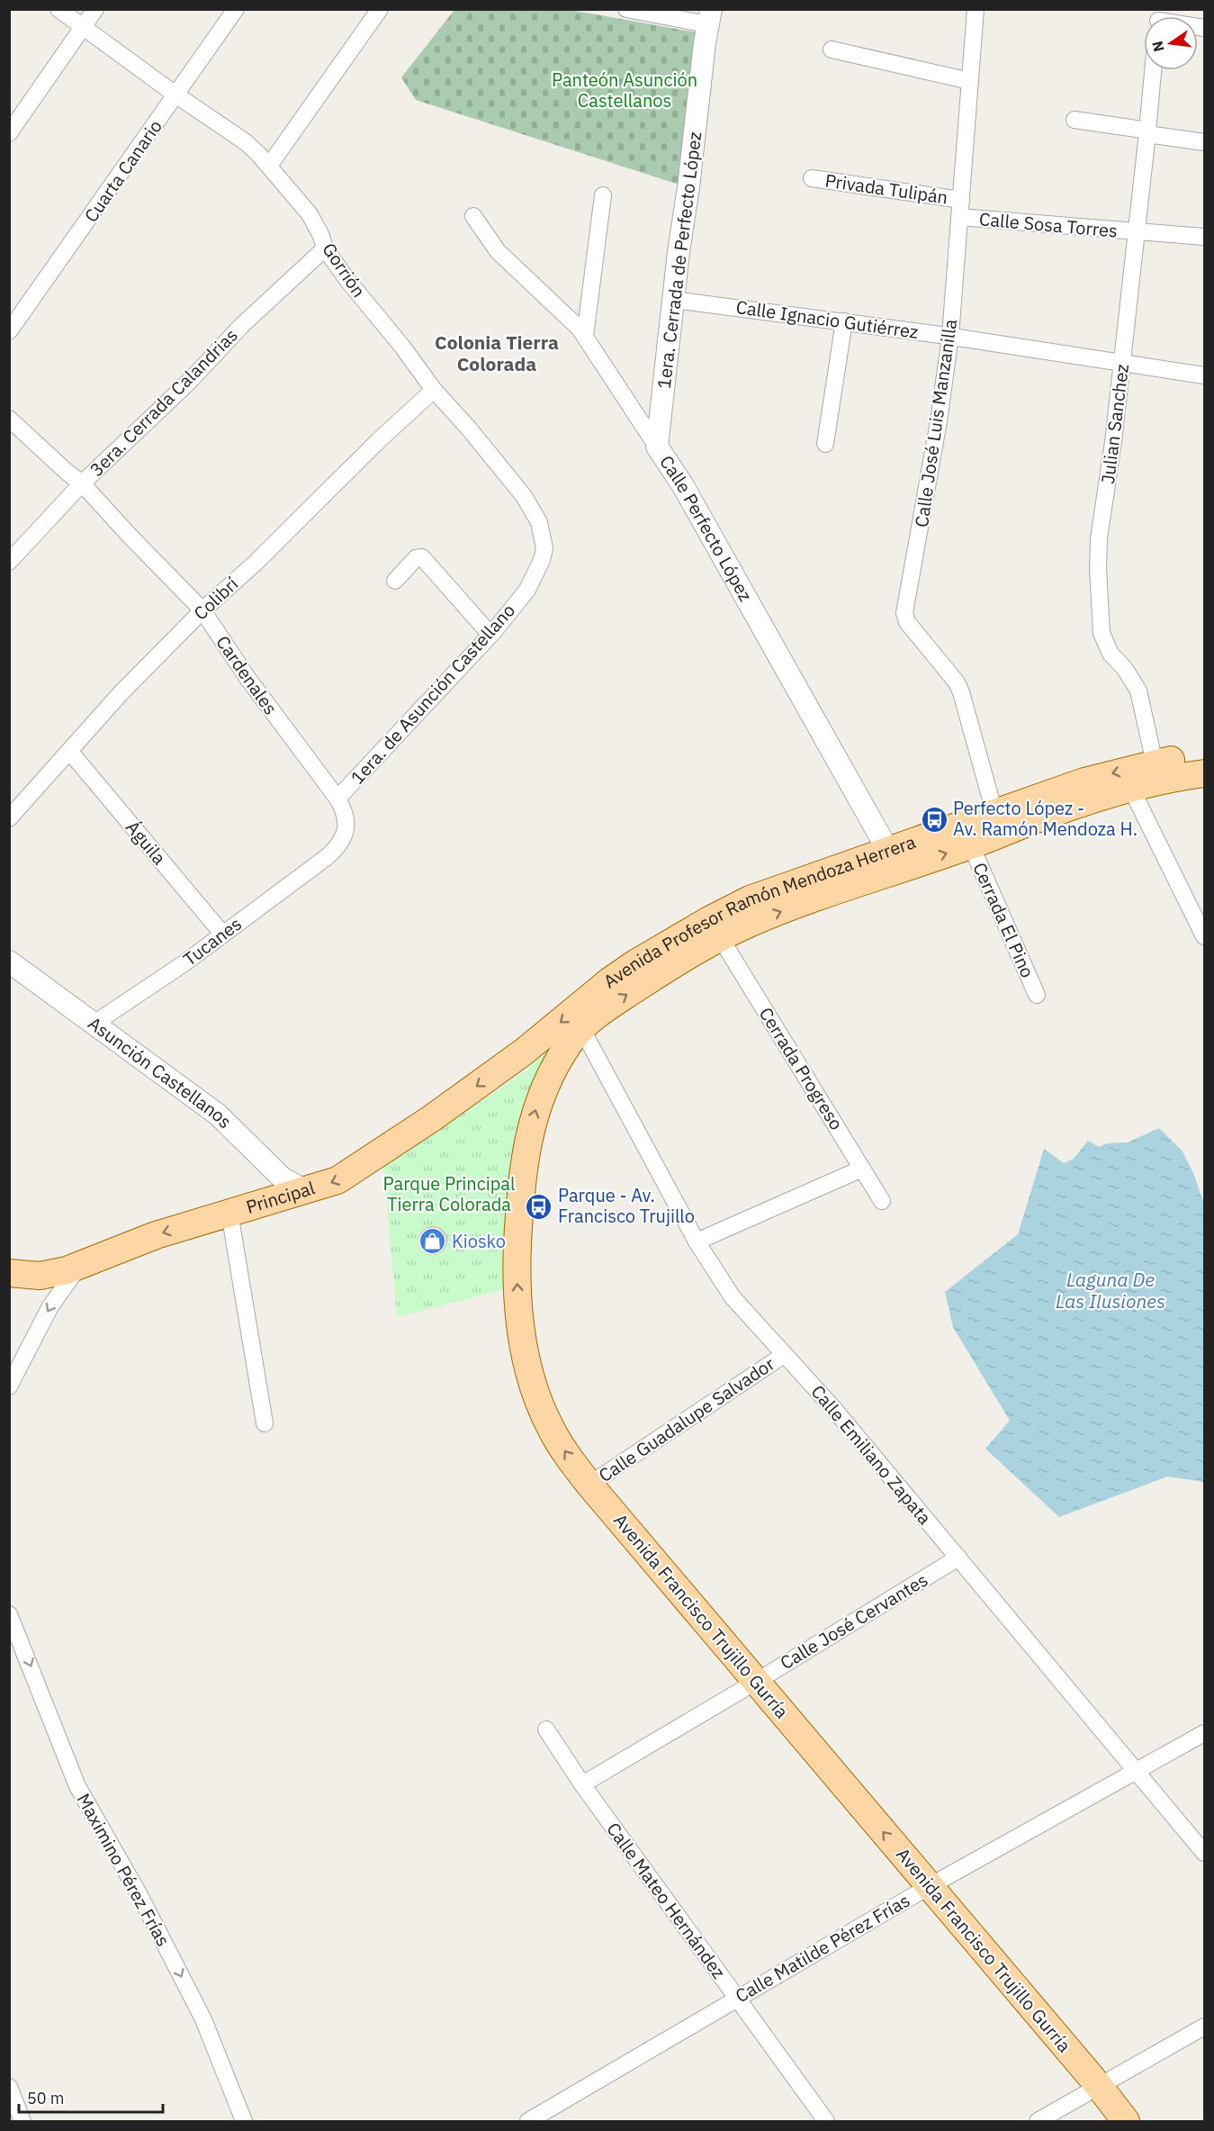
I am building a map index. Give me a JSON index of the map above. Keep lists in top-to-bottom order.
{
  "streets": {
    "main road": ["Avenida Profesor Ramón Mendoza Herrera", "Principal", "Avenida Francisco Trujillo Gurría"],
    "street": [
      "Cuarta Canario",
      "Privada Tulipán",
      "Calle Sosa Torres",
      "1era. Cerrada de Perfecto López",
      "Gorrión",
      "Calle Ignacio Gutiérrez",
      "3era. Cerrada Calandrias",
      "Calle José Luis Manzanilla",
      "Julian Sanchez",
      "Calle Perfecto López",
      "Colibrí",
      "Cardenales",
      "1era. de Asunción Castellano",
      "Águila",
      "Cerrada El Pino",
      "Tucanes",
      "Cerrada Progreso",
      "Asunción Castellanos",
      "Calle Guadalupe Salvador",
      "Calle Emiliano Zapata",
      "Calle José Cervantes",
      "Maximino Pérez Frías",
      "Calle Mateo Hernández",
      "Calle Matilde Pérez Frías"
    ]
  },
  "crossings": [
    ["Cuarta Canario", "Gorrión"],
    ["Privada Tulipán", "Calle José Luis Manzanilla"],
    ["Calle Sosa Torres", "Calle José Luis Manzanilla"],
    ["Calle Sosa Torres", "Julian Sanchez"],
    ["1era. Cerrada de Perfecto López", "Calle Ignacio Gutiérrez"],
    ["1era. Cerrada de Perfecto López", "Calle Perfecto López"],
    ["Gorrión", "3era. Cerrada Calandrias"],
    ["Gorrión", "Colibrí"],
    ["Gorrión", "1era. de Asunción Castellano"],
    ["Calle Ignacio Gutiérrez", "Calle José Luis Manzanilla"],
    ["Calle Ignacio Gutiérrez", "Julian Sanchez"],
    ["3era. Cerrada Calandrias", "Cardenales"],
    ["Calle José Luis Manzanilla", "Avenida Profesor Ramón Mendoza Herrera"],
    ["Julian Sanchez", "Avenida Profesor Ramón Mendoza Herrera"],
    ["Calle Perfecto López", "Avenida Profesor Ramón Mendoza Herrera"],
    ["Colibrí", "Cardenales"],
    ["Colibrí", "Águila"],
    ["Cardenales", "1era. de Asunción Castellano"],
    ["Cardenales", "Tucanes"],
    ["Águila", "Tucanes"],
    ["Avenida Profesor Ramón Mendoza Herrera", "Cerrada El Pino"],
    ["Avenida Profesor Ramón Mendoza Herrera", "Cerrada Progreso"],
    ["Avenida Profesor Ramón Mendoza Herrera", "Principal"],
    ["Avenida Profesor Ramón Mendoza Herrera", "Calle Emiliano Zapata"],
    ["Avenida Profesor Ramón Mendoza Herrera", "Avenida Francisco Trujillo Gurría"],
    ["Tucanes", "Asunción Castellanos"],
    ["Asunción Castellanos", "Principal"],
    ["Calle Guadalupe Salvador", "Calle Emiliano Zapata"],
    ["Calle Guadalupe Salvador", "Avenida Francisco Trujillo Gurría"],
    ["Calle Emiliano Zapata", "Avenida Francisco Trujillo Gurría"],
    ["Calle Emiliano Zapata", "Calle José Cervantes"],
    ["Calle Emiliano Zapata", "Calle Matilde Pérez Frías"],
    ["Avenida Francisco Trujillo Gurría", "Calle José Cervantes"],
    ["Avenida Francisco Trujillo Gurría", "Calle Matilde Pérez Frías"],
    ["Calle José Cervantes", "Calle Mateo Hernández"],
    ["Calle Mateo Hernández", "Calle Matilde Pérez Frías"]
  ],
  "one_way": ["Principal", "Avenida Francisco Trujillo Gurría", "Maximino Pérez Frías"],
  "districts": ["Colonia Tierra Colorada"],
  "water": ["Laguna De Las Ilusiones"],
  "parks": ["Panteón Asunción Castellanos", "Parque Principal Tierra Colorada"],
  "places": {
    "bus stop": ["Perfecto López - Av. Ramón Mendoza H.", "Parque - Av. Francisco Trujillo"],
    "shop": ["Kiosko"]
  },
  "scale_bar": "50 m",
  "north": "left"
}
